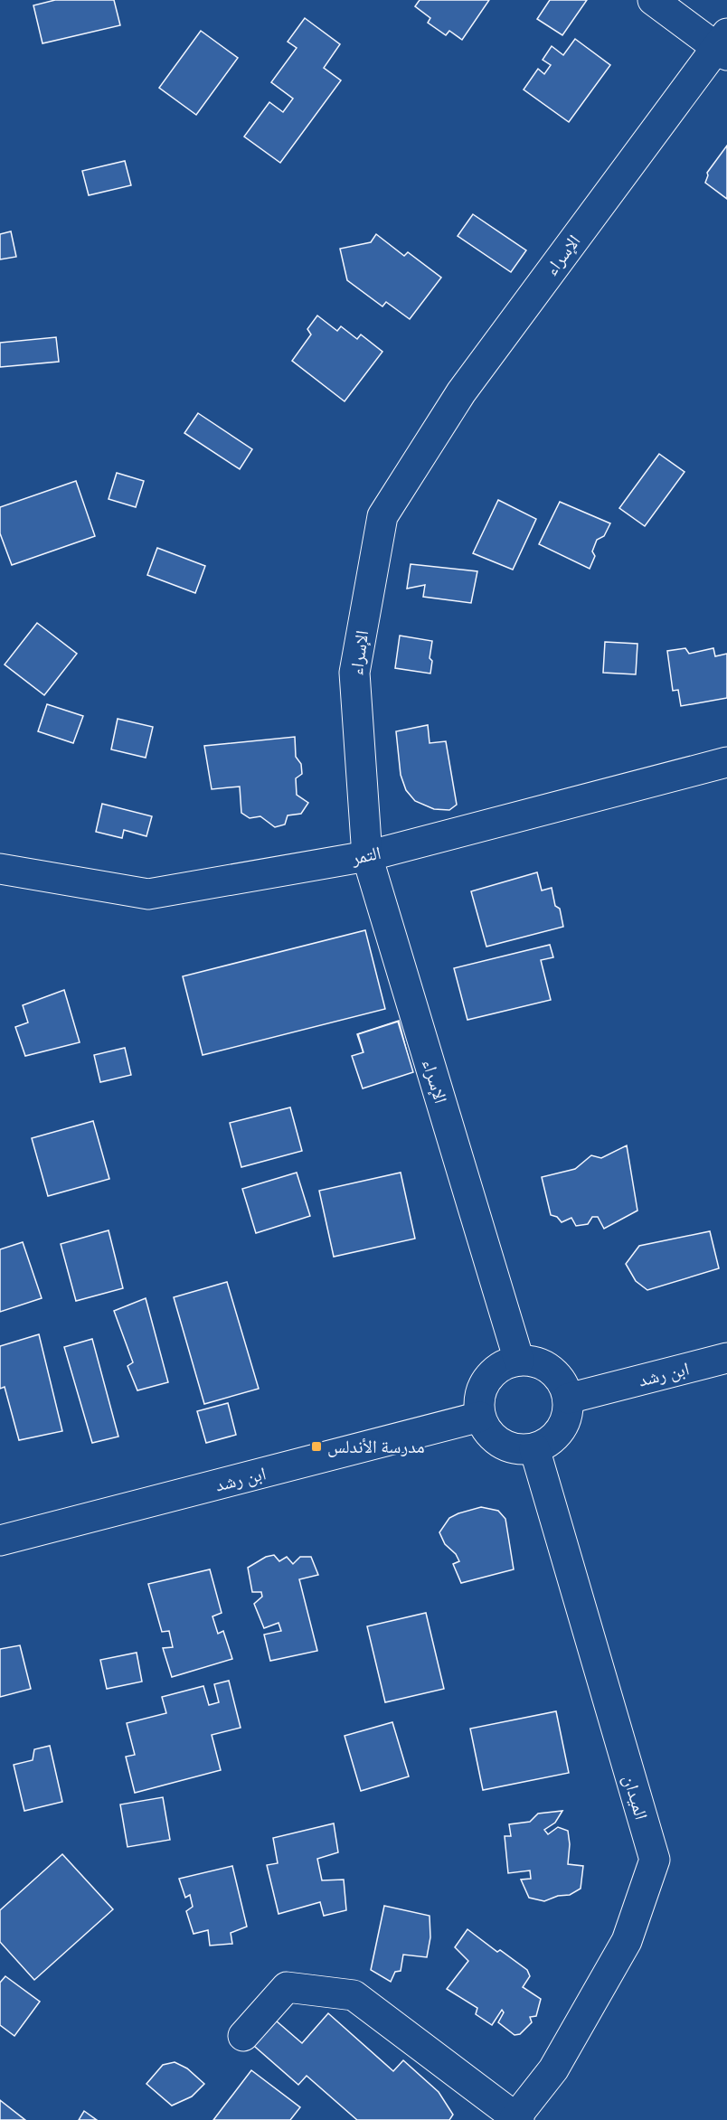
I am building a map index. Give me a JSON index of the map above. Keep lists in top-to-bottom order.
{
  "streets": {
    "street": [
      "الإسراء",
      "التمر",
      "ابن رشد",
      "الميدان"
    ]
  },
  "crossings": [
    ["الإسراء", "التمر"],
    ["الإسراء", "ابن رشد"],
    ["الإسراء", "الميدان"],
    ["ابن رشد", "الميدان"]
  ],
  "places": {
    "transit": ["مدرسة الأندلس"]
  }
}
